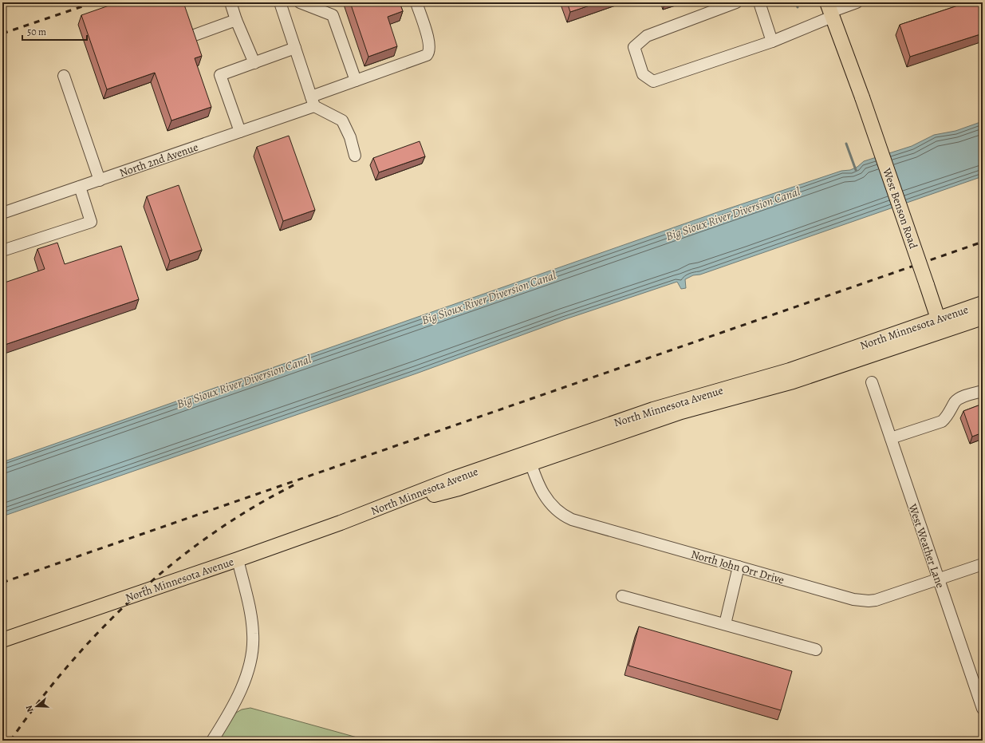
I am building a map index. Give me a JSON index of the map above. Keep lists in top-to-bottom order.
{
  "streets": {
    "main road": ["West Benson Road", "North Minnesota Avenue"],
    "street": ["North 2nd Avenue", "West Weather Lane", "North John Orr Drive"]
  },
  "crossings": [
    ["West Benson Road", "North Minnesota Avenue"],
    ["North Minnesota Avenue", "North John Orr Drive"],
    ["West Weather Lane", "North John Orr Drive"]
  ],
  "water": ["Big Sioux River Diversion Canal"],
  "scale_bar": "50 m",
  "north": "left"
}
